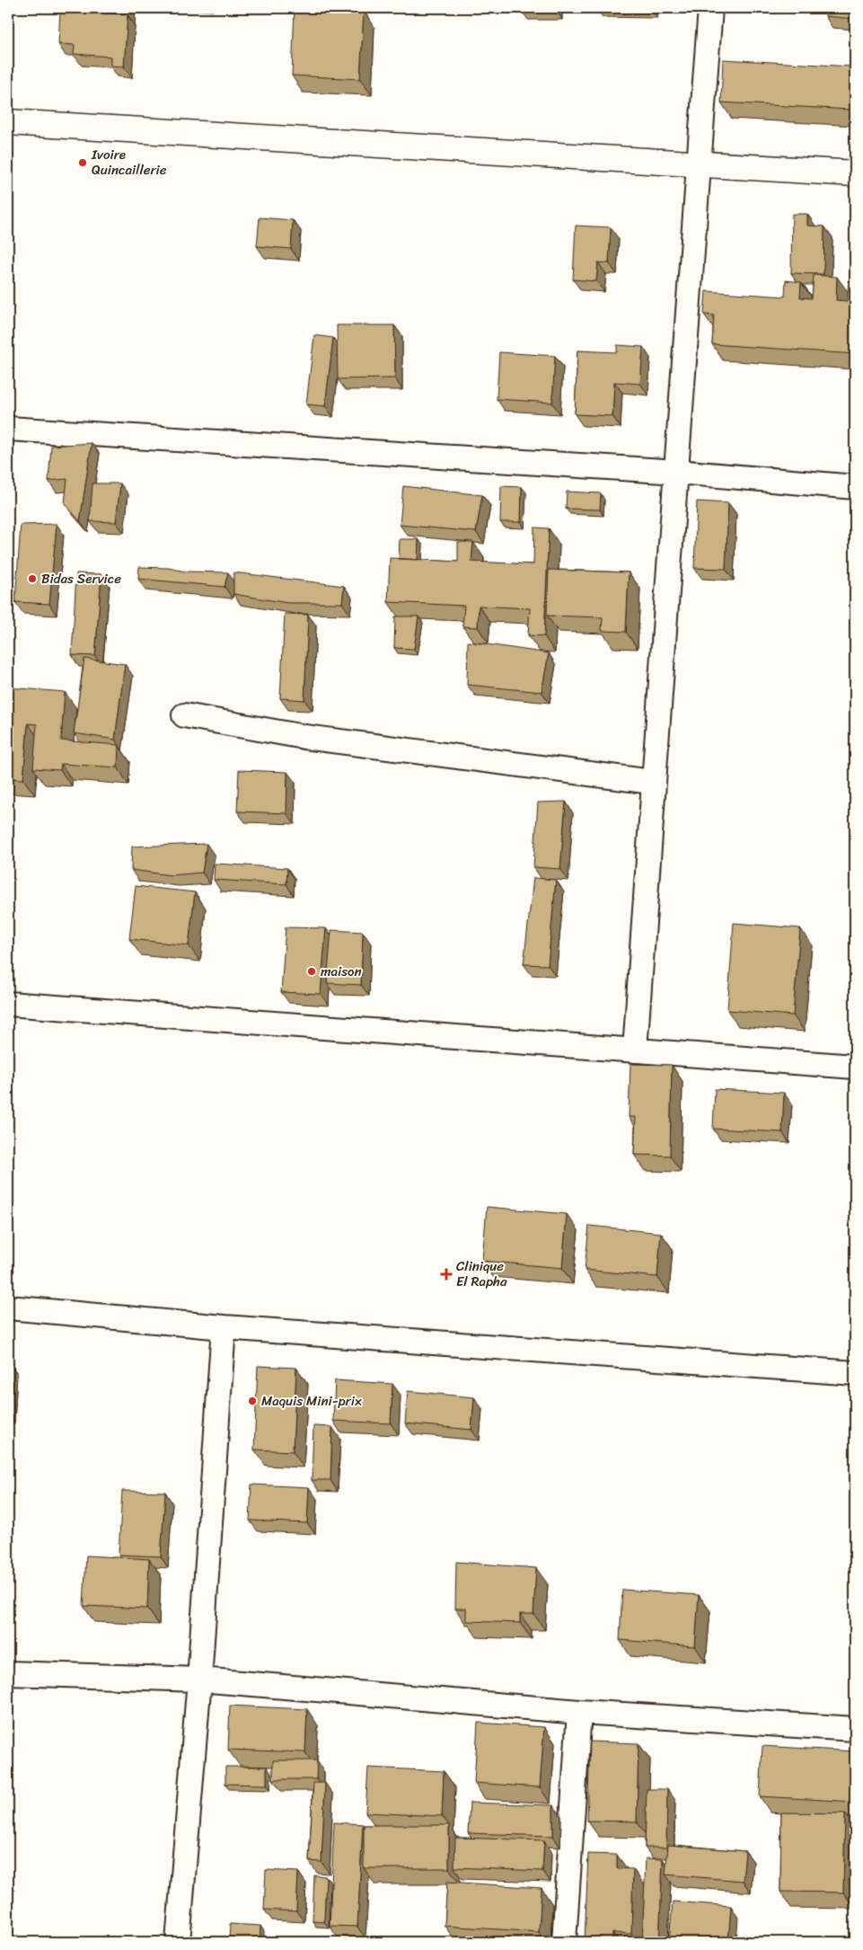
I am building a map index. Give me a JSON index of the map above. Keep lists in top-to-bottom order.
{
  "places": {
    "other": [
      "Ivoire Quincaillerie",
      "Bidas Service",
      "maison",
      "Maquis Mini-prix"
    ],
    "health": ["Clinique El Rapha"]
  }
}
